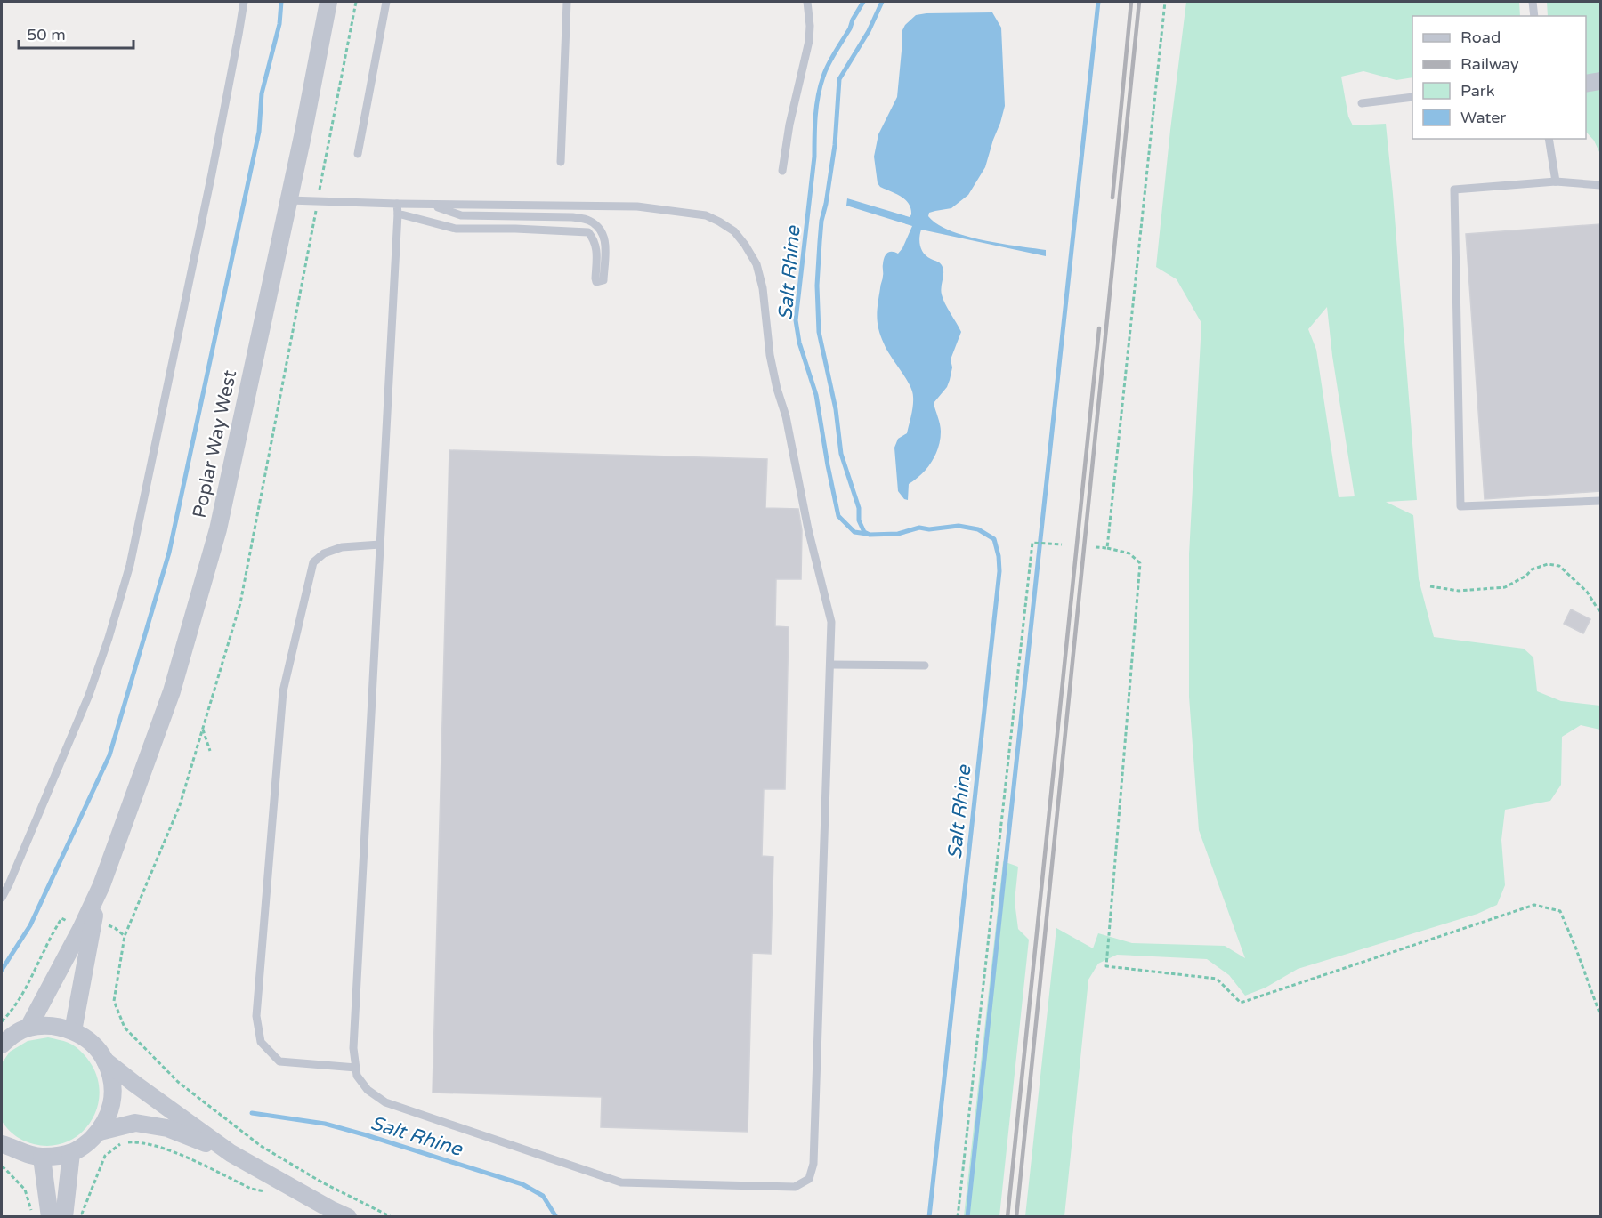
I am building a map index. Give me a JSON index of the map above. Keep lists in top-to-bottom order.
{
  "streets": {
    "street": ["Poplar Way West"]
  },
  "water": ["Salt Rhine"],
  "legend": [
    "Road",
    "Railway",
    "Park",
    "Water"
  ],
  "scale_bar": "50 m"
}
